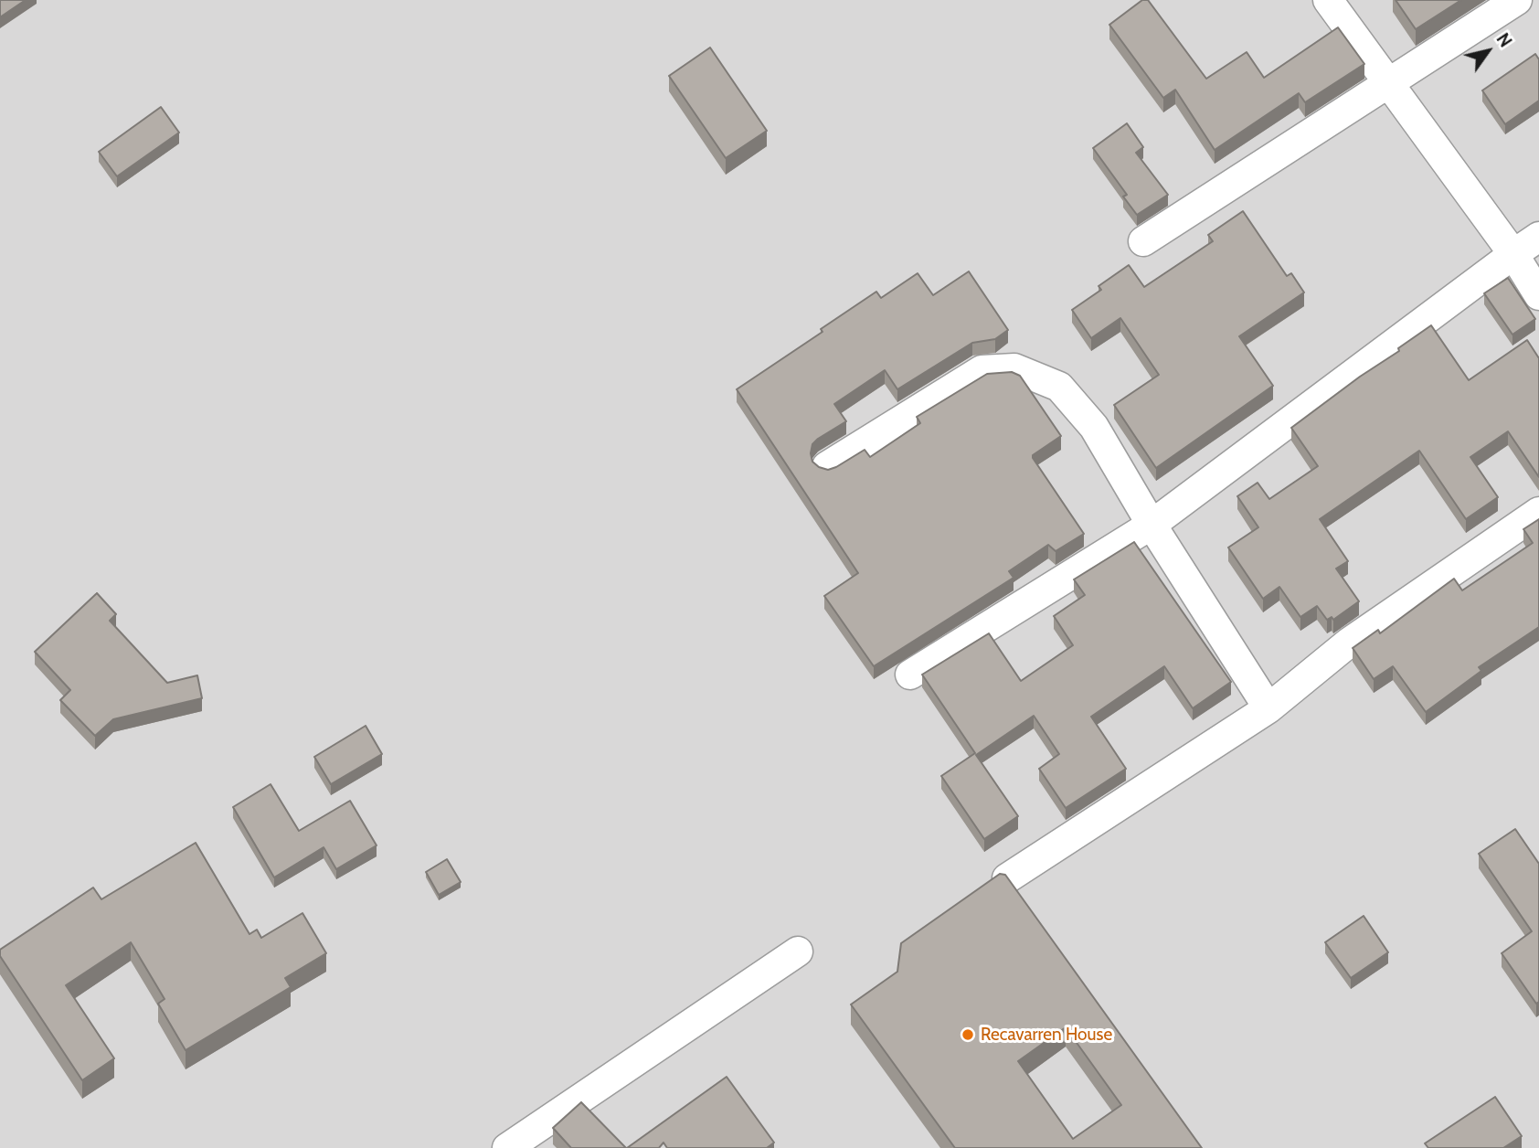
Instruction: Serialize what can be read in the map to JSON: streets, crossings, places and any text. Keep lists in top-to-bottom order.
{
  "places": ["Recavarren House"],
  "north": "top right"
}
